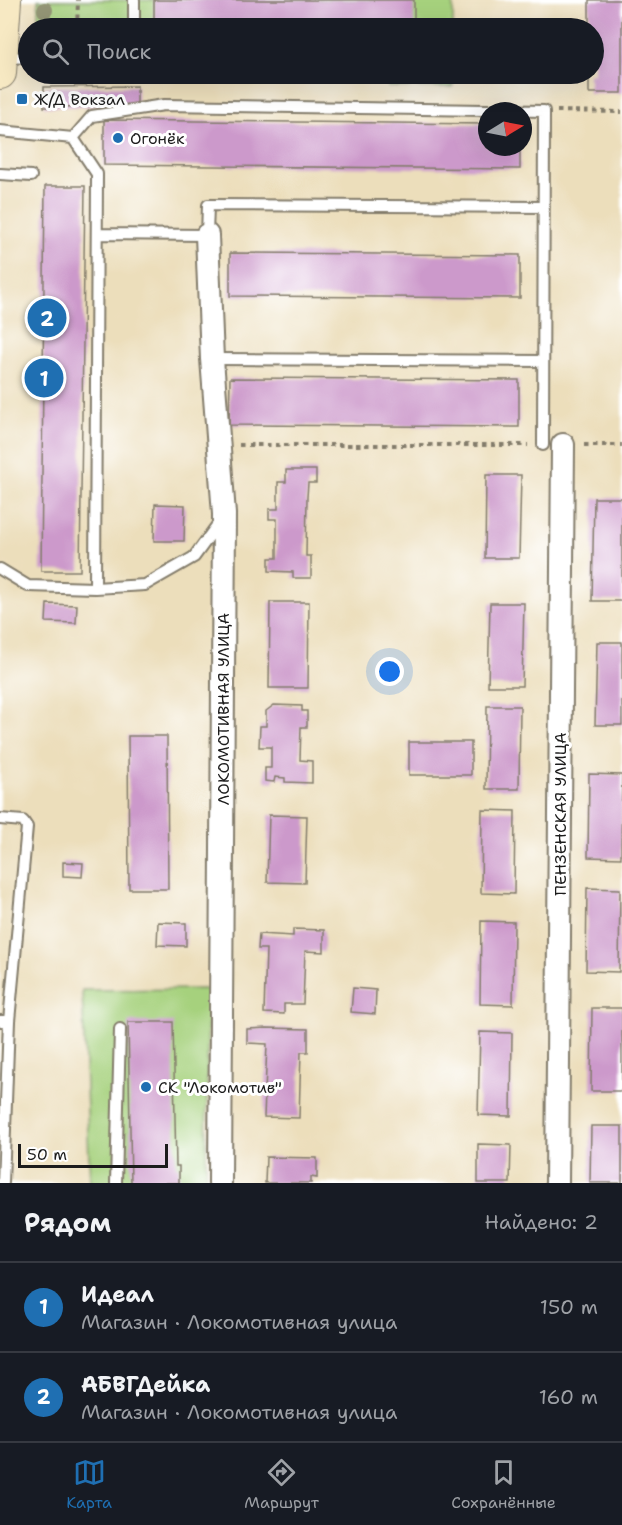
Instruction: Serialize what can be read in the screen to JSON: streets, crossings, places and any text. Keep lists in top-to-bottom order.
{
  "streets": {
    "street": ["ЛОКОМОТИВНАЯ УЛИЦА", "ПЕНЗЕНСКАЯ УЛИЦА"]
  },
  "places": {
    "transit": ["Ж/Д Вокзал"],
    "other": ["Огонёк", "СК \"Локомотив\""]
  },
  "scale_bar": "50 m",
  "north": "right",
  "page": {
    "search": "Поиск",
    "pins": ["2", "1"],
    "scale": "50 m",
    "heading": ["Рядом", "Найдено: 2"],
    "list": [
      {
        "mark": "1",
        "name": "Идеал",
        "note": "Магазин · Локомотивная улица",
        "value": "150 m"
      },
      {
        "mark": "2",
        "name": "АБВГДейка",
        "note": "Магазин · Локомотивная улица",
        "value": "160 m"
      }
    ],
    "nav": ["Карта", "Маршрут", "Сохранённые"]
  }
}
